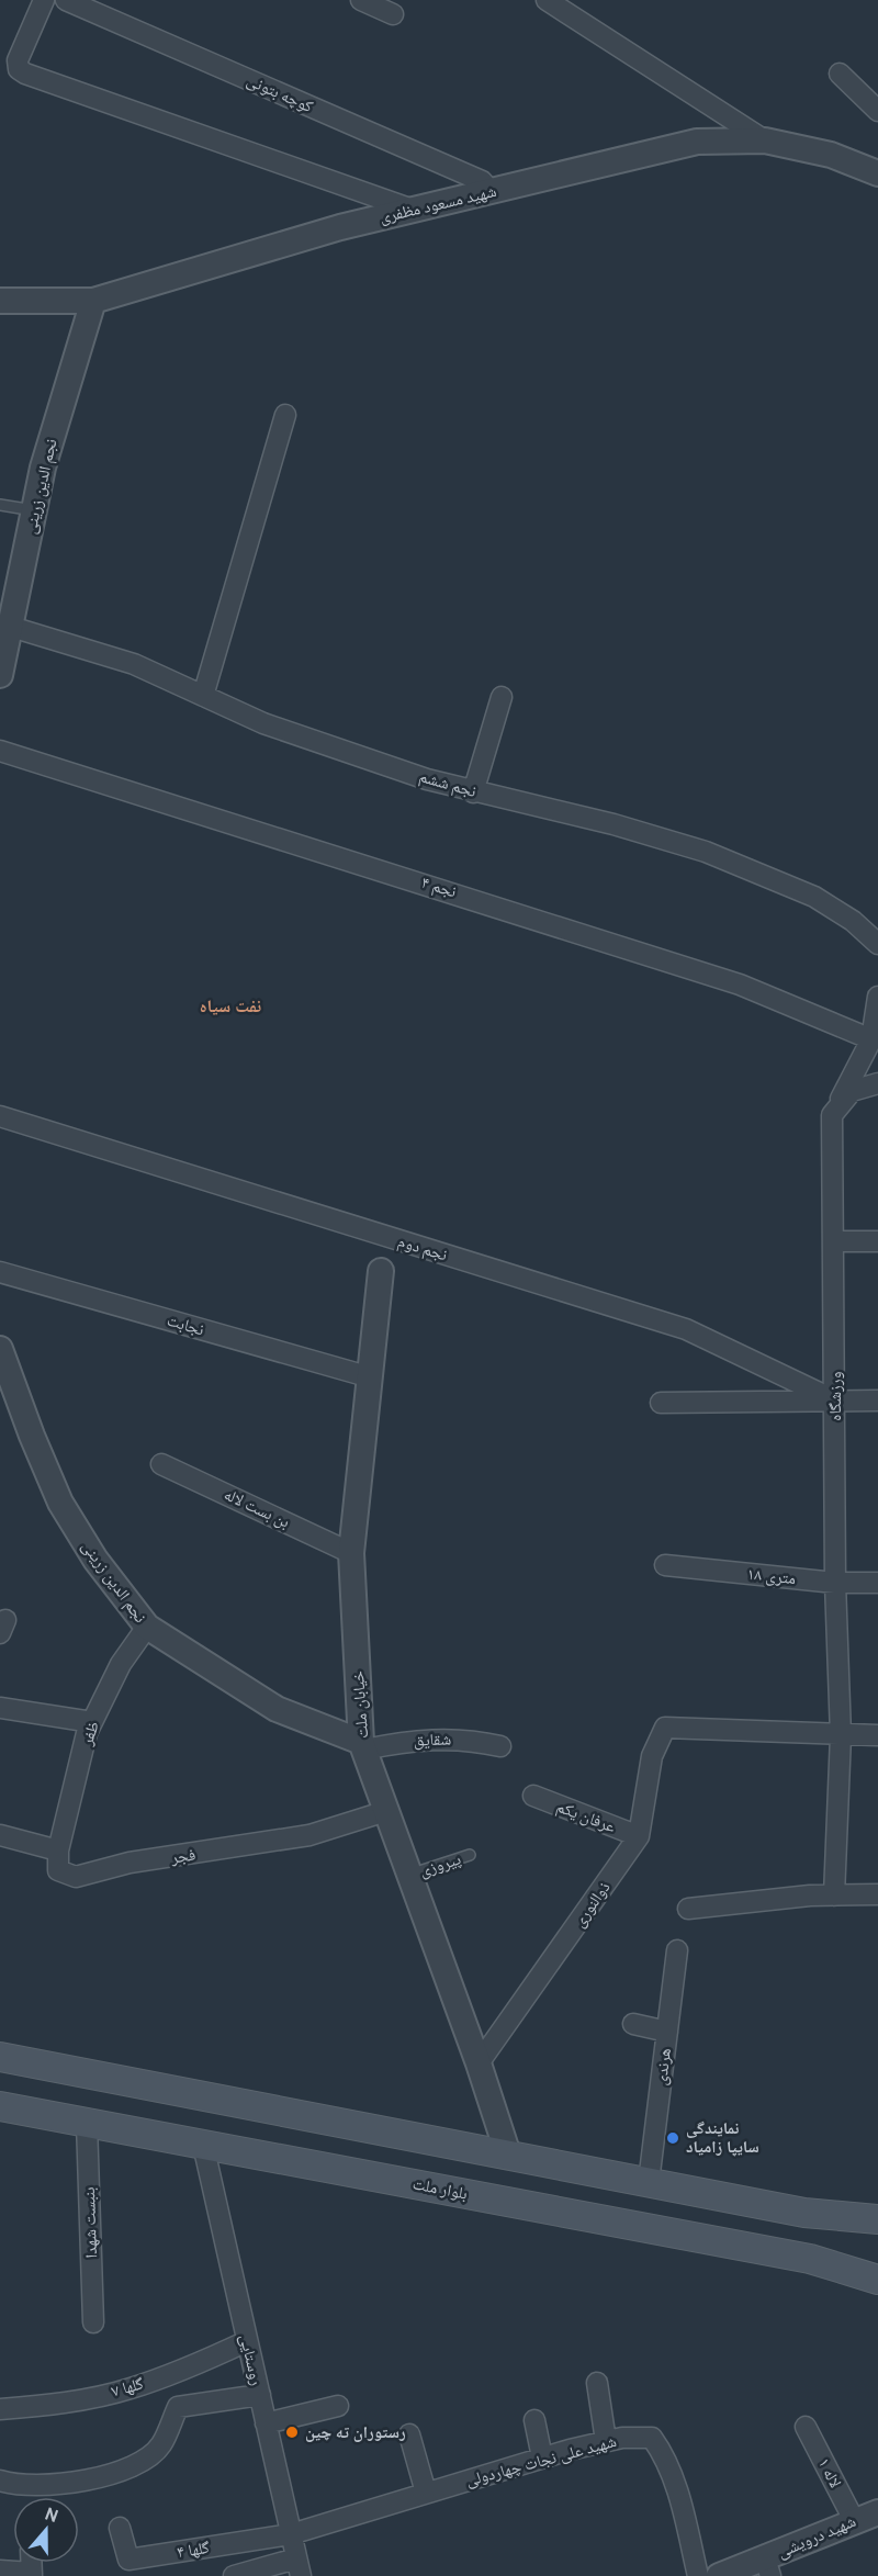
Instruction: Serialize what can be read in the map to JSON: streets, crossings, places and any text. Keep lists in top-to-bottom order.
{
  "streets": {
    "main road": ["بلوار ملت"],
    "street": [
      "کوچه بتونی",
      "شهید مسعود مظفری",
      "نجم الدین زرینی",
      "نجم ششم",
      "نجم ۴",
      "نجم دوم",
      "نجابت",
      "ورزشگاه",
      "بن بست لاله",
      "۱۸ متری",
      "خیابان ملت",
      "ظفر",
      "شقایق",
      "عرفان یکم",
      "فجر",
      "ذوالنوری",
      "هرندی",
      "بنبست شهدا",
      "روستایی",
      "گلها ۷",
      "شهید علی نجات چهاردولی",
      "لاله ۱",
      "شهید درویشی",
      "گلها ۴"
    ],
    "lane": ["پیروزی"]
  },
  "crossings": [
    ["کوچه بتونی", "شهید مسعود مظفری"],
    ["شهید مسعود مظفری", "نجم الدین زرینی"],
    ["نجم الدین زرینی", "نجم ششم"],
    ["نجم الدین زرینی", "خیابان ملت"],
    ["نجم الدین زرینی", "ظفر"],
    ["نجم الدین زرینی", "شقایق"],
    ["نجم دوم", "ورزشگاه"],
    ["نجابت", "خیابان ملت"],
    ["ورزشگاه", "۱۸ متری"],
    ["ورزشگاه", "ذوالنوری"],
    ["بن بست لاله", "خیابان ملت"],
    ["خیابان ملت", "شقایق"],
    ["خیابان ملت", "فجر"],
    ["خیابان ملت", "پیروزی"],
    ["خیابان ملت", "ذوالنوری"],
    ["ظفر", "فجر"],
    ["عرفان یکم", "ذوالنوری"],
    ["بلوار ملت", "بنبست شهدا"],
    ["بلوار ملت", "روستایی"],
    ["روستایی", "گلها ۷"],
    ["روستایی", "شهید علی نجات چهاردولی"],
    ["روستایی", "گلها ۴"],
    ["شهید علی نجات چهاردولی", "گلها ۴"],
    ["لاله ۱", "شهید درویشی"]
  ],
  "districts": ["نفت سیاه"],
  "places": ["نمایندگی سایپا زامیاد", "رستوران ته چین"],
  "north": "top"
}
